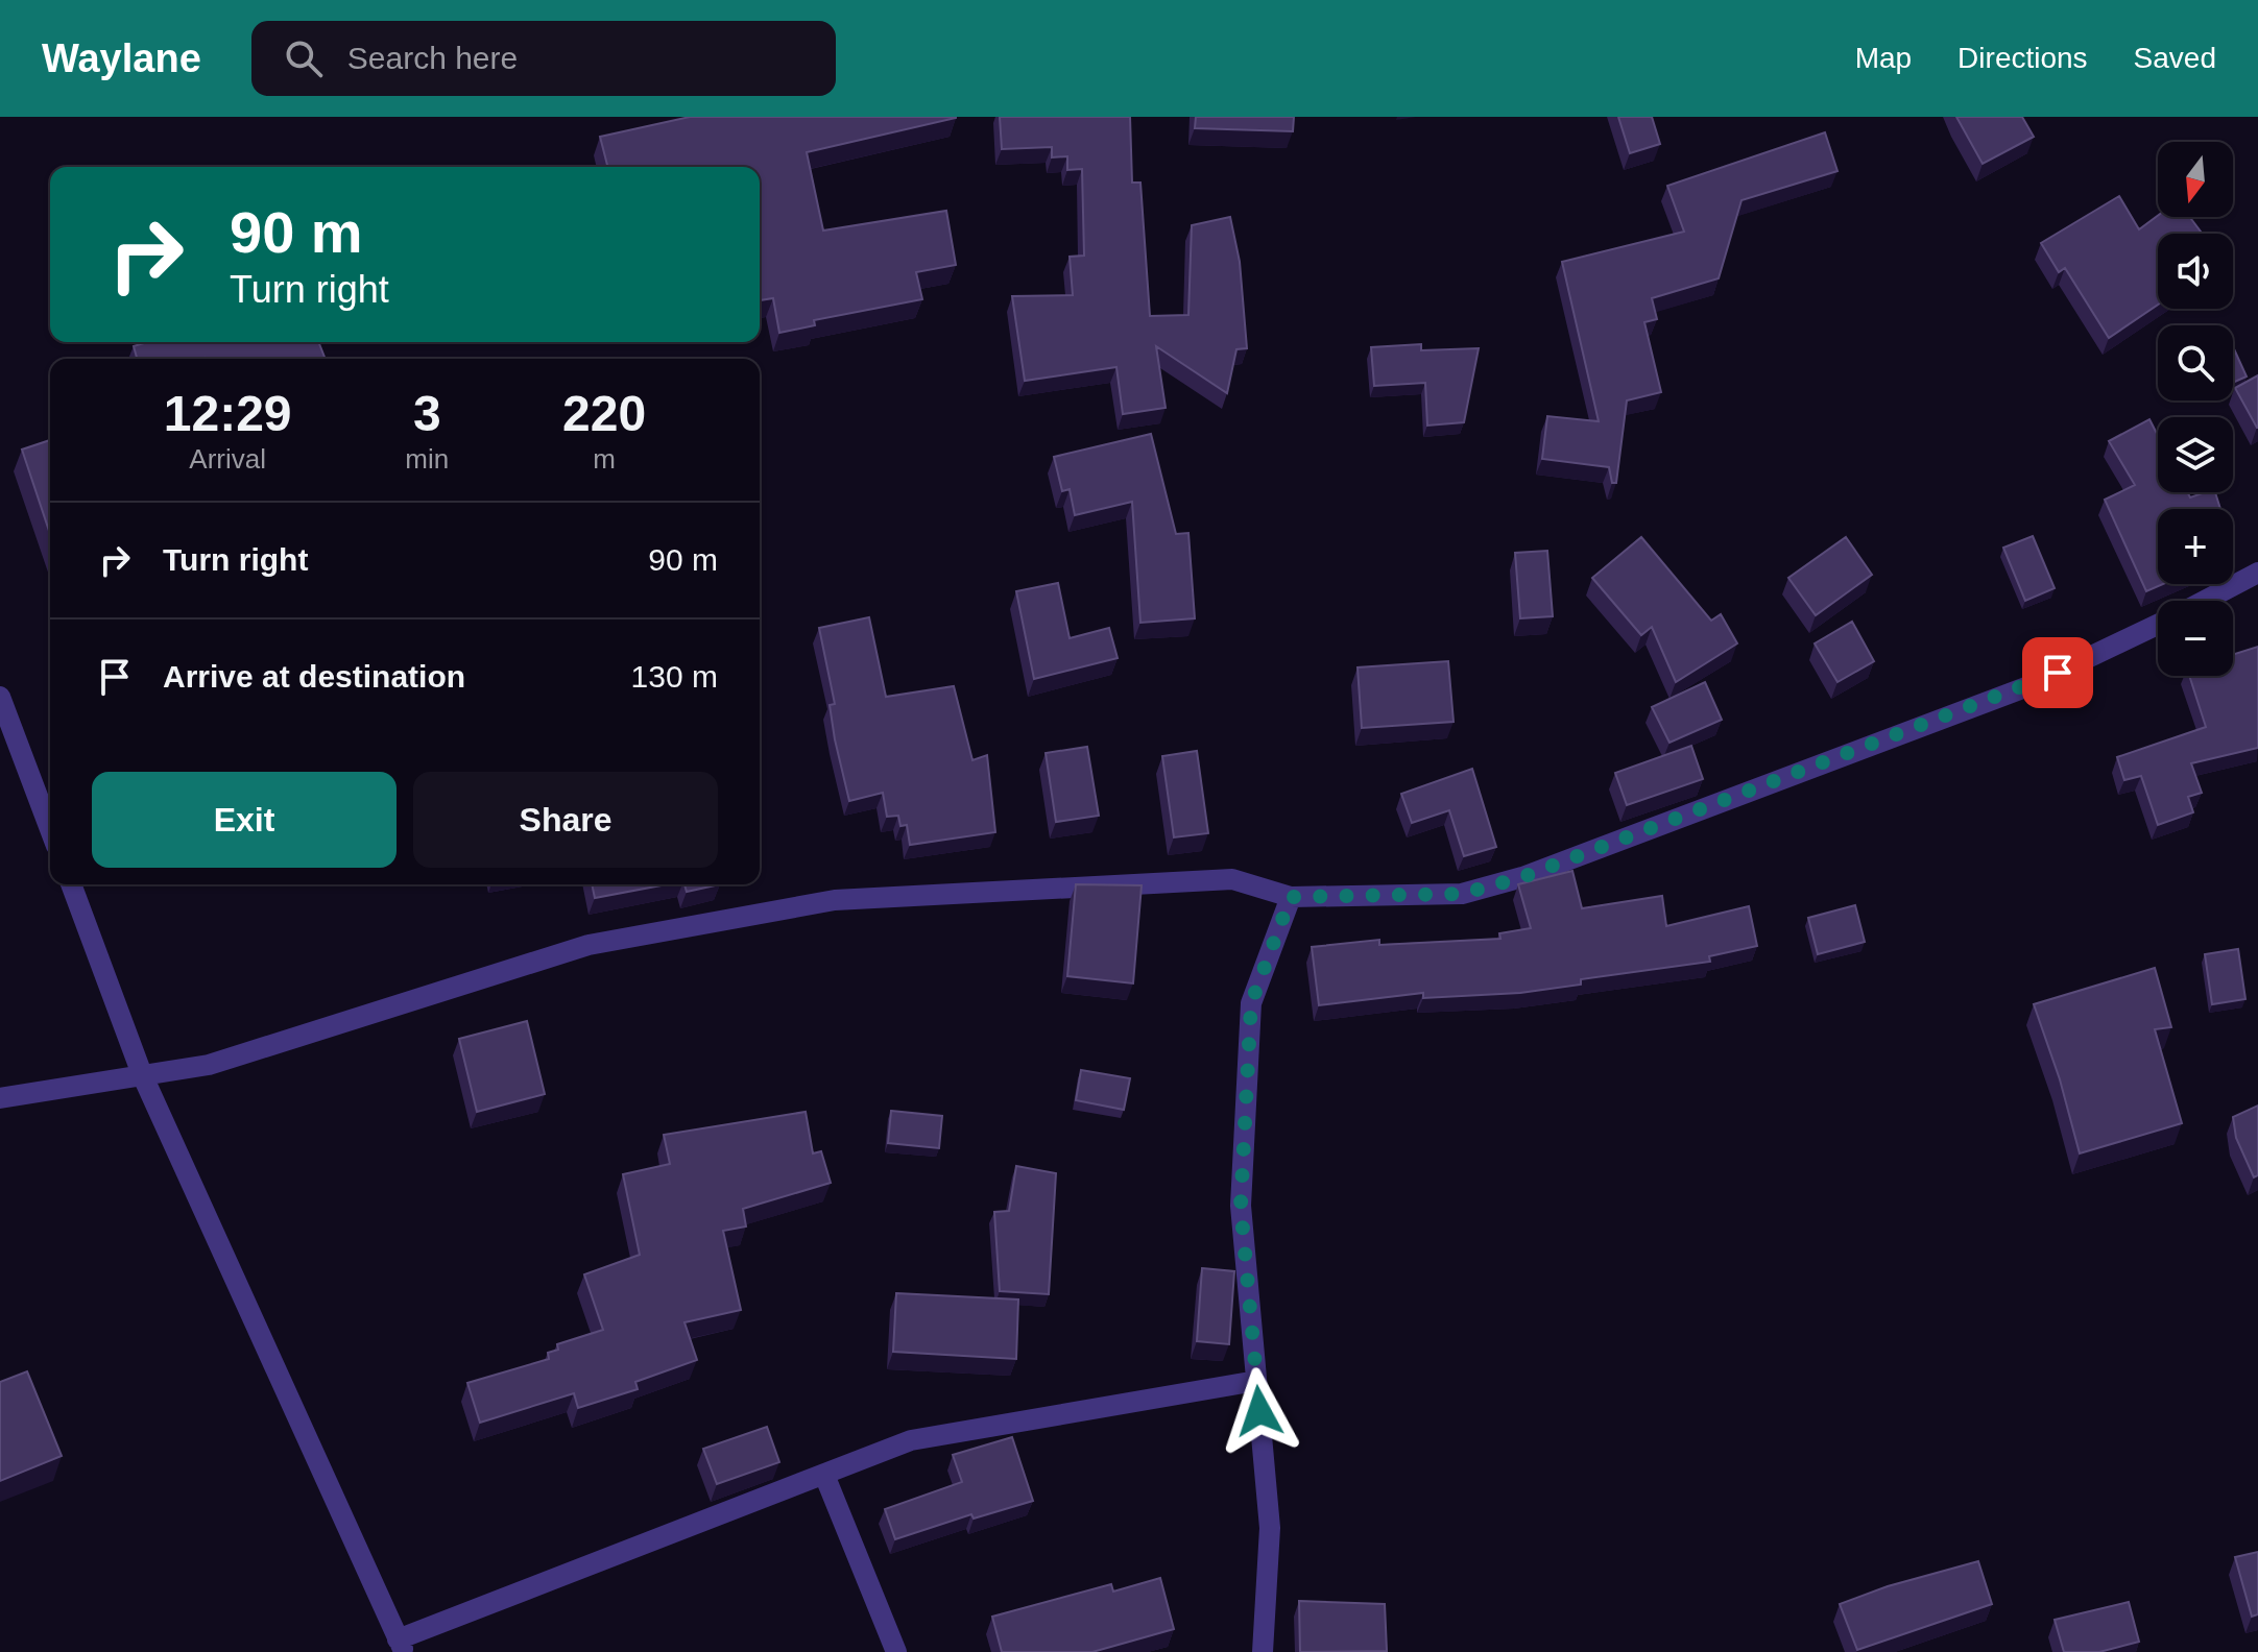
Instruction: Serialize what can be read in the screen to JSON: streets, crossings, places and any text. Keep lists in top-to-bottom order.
{
  "north": "bottom",
  "page": {
    "header": "Waylane",
    "search": "Search here",
    "nav": ["Map", "Directions", "Saved"],
    "map_buttons": ["+", "−"],
    "turn": ["90 m", "Turn right"],
    "eta": [
      "12:29",
      "Arrival",
      "3",
      "min",
      "220",
      "m"
    ],
    "list": [
      {
        "name": "Turn right",
        "value": "90 m"
      },
      {
        "name": "Arrive at destination",
        "value": "130 m"
      }
    ],
    "buttons": ["Exit", "Share"]
  }
}
